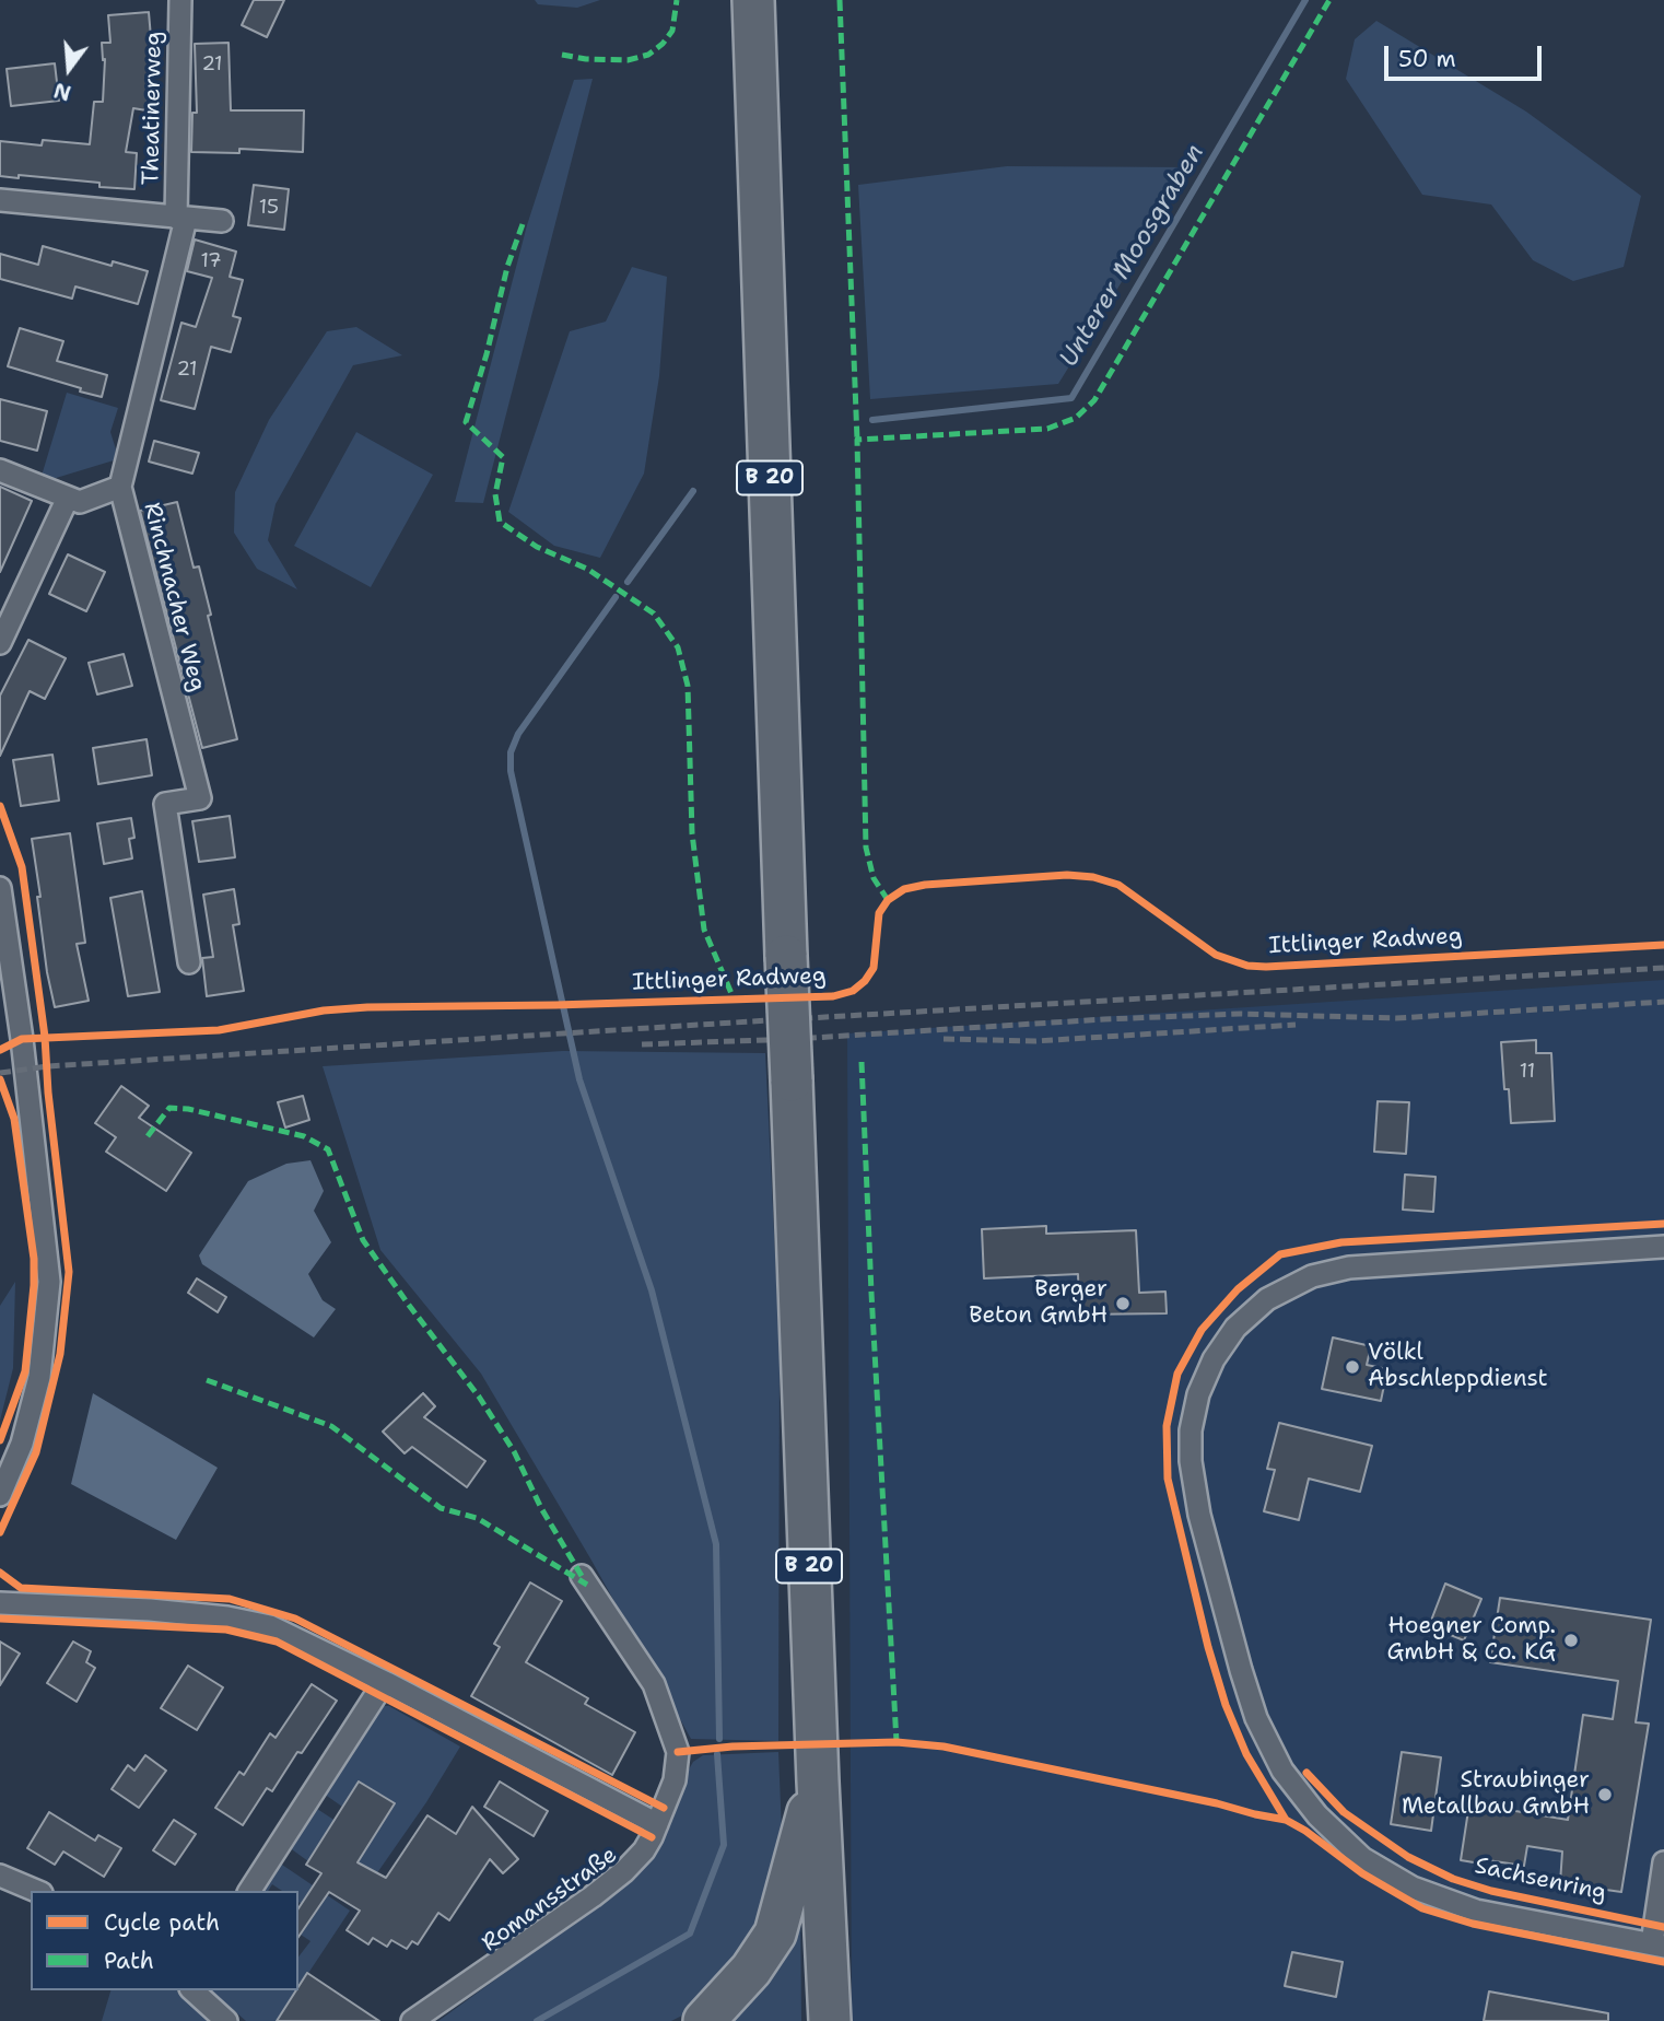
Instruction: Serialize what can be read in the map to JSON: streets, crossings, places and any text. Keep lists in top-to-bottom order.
{
  "streets": {
    "highway": ["B 20"],
    "street": [
      "Theatinerweg",
      "Rinchnacher Weg",
      "Sachsenring",
      "Romansstraße"
    ],
    "cycle path": ["Ittlinger Radweg"]
  },
  "crossings": [
    ["Theatinerweg", "Rinchnacher Weg"]
  ],
  "water": ["Unterer Moosgraben"],
  "places": [
    "Berger Beton GmbH",
    "Völkl Abschleppdienst",
    "Hoegner Comp. GmbH & Co. KG",
    "Straubinger Metallbau GmbH"
  ],
  "house_numbers": [
    "21",
    "15",
    "17",
    "21",
    "11"
  ],
  "legend": ["Cycle path", "Path"],
  "scale_bar": "50 m",
  "north": "bottom"
}
